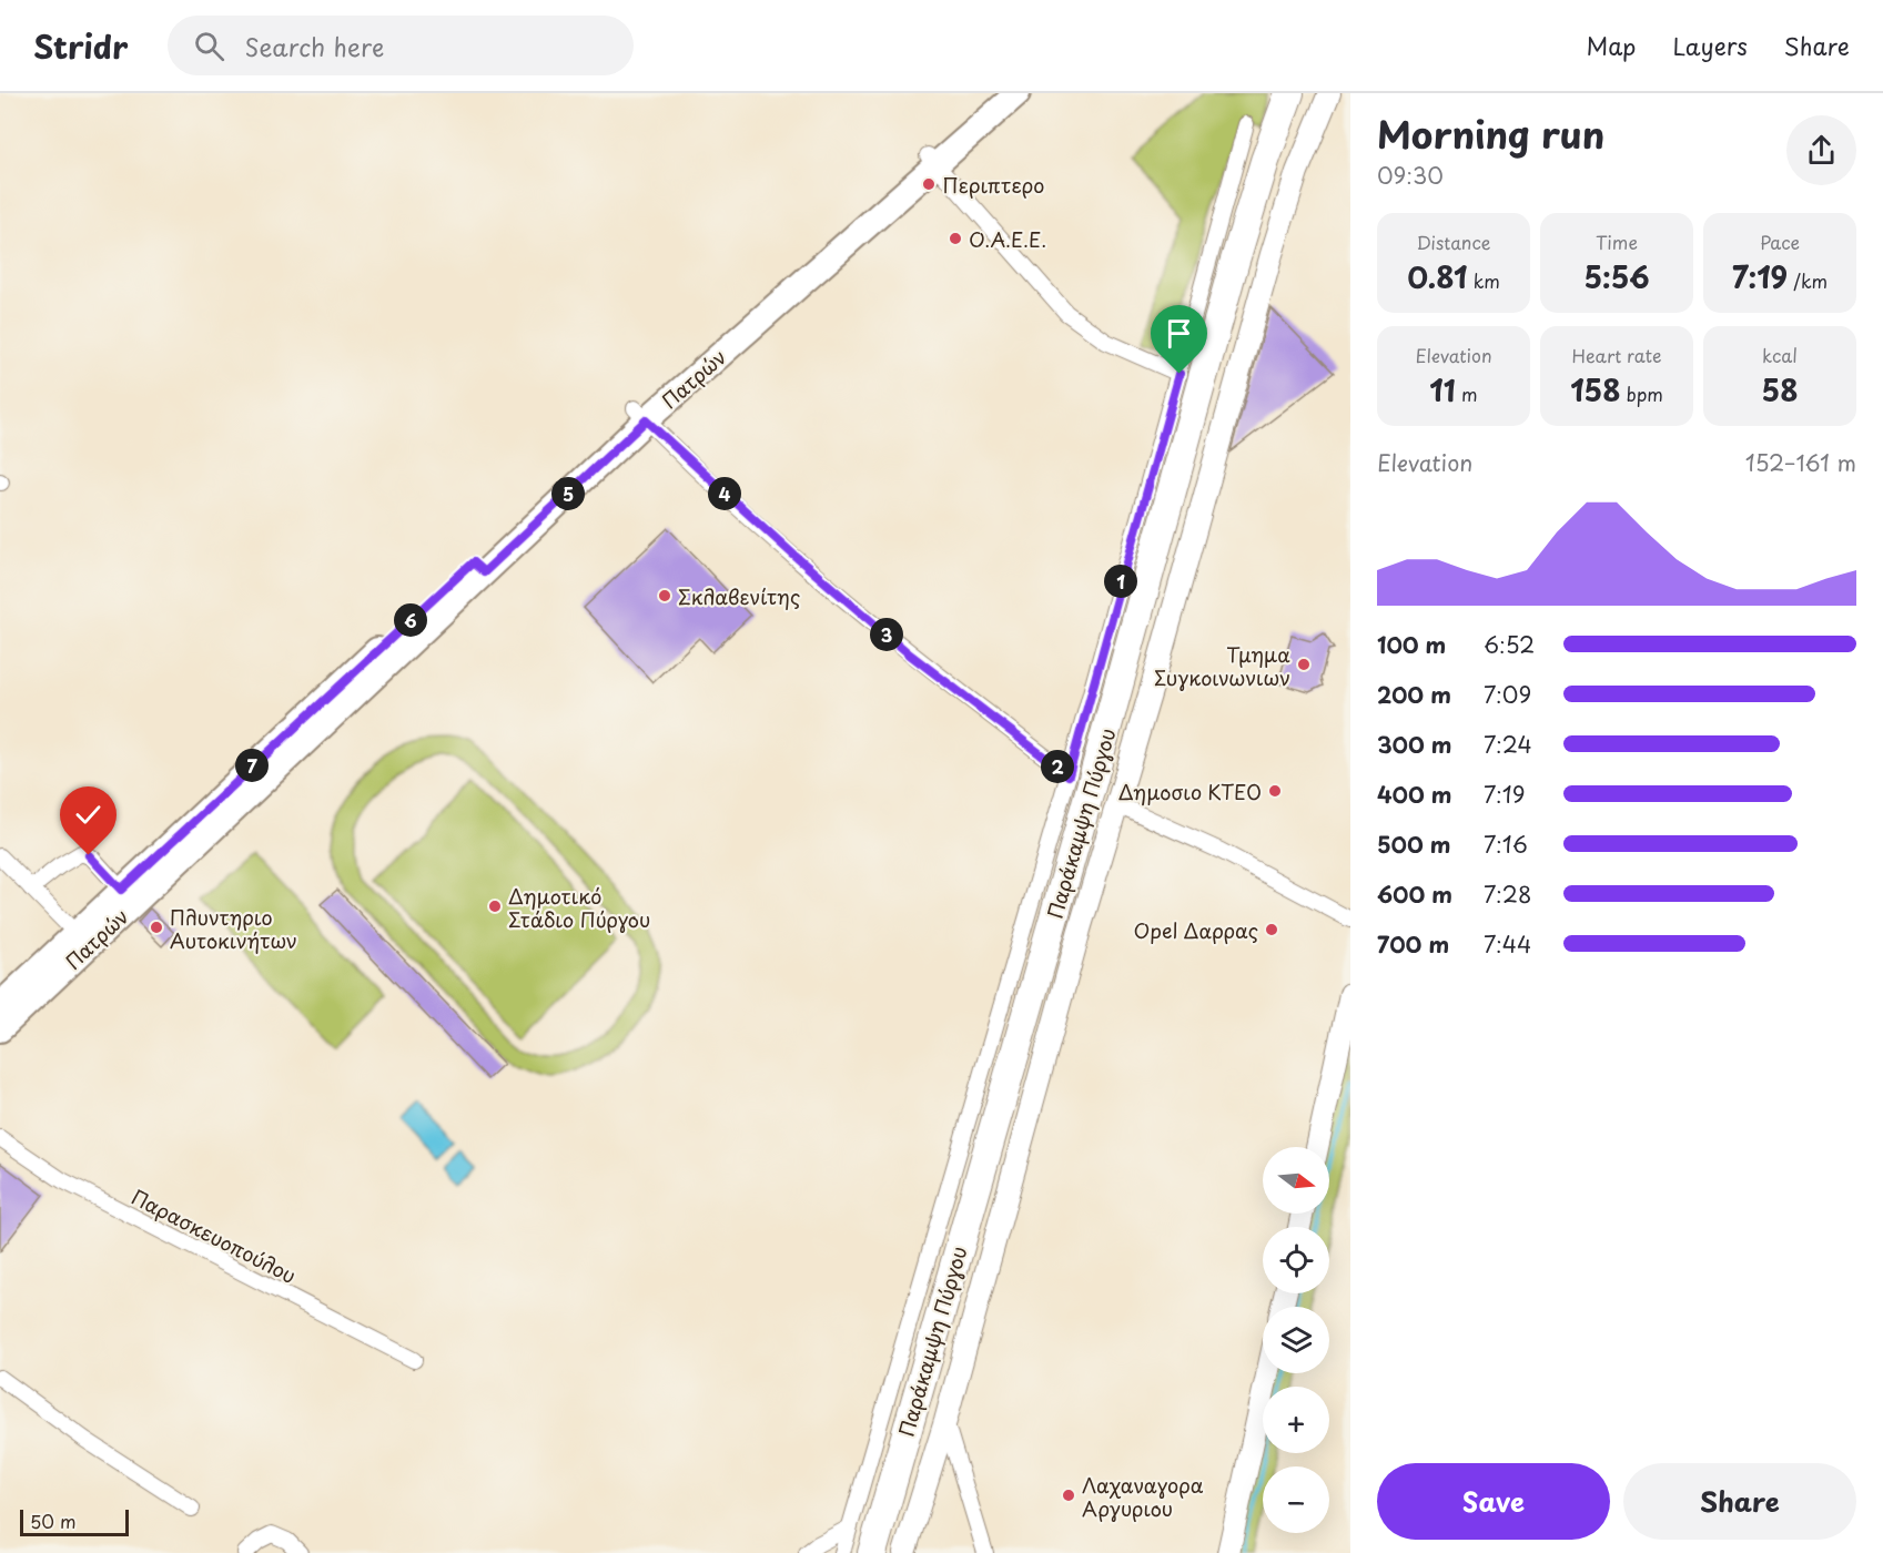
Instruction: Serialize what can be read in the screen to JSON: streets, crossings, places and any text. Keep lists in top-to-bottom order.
{
  "streets": {
    "highway": ["Παράκαμψη Πύργου"],
    "main road": ["Πατρών"],
    "street": ["Παρασκευοπούλου"]
  },
  "places": [
    "Περιπτερο",
    "Ο.Α.Ε.Ε.",
    "Σκλαβενίτης",
    "Τμημα Συγκοινωνιων",
    "Δημοσιο ΚΤΕΟ",
    "Δημοτικό Στάδιο Πύργου",
    "Πλυντηριο Αυτοκινήτων",
    "Opel Δαρρας",
    "Λαχαναγορα Αργυριου"
  ],
  "scale_bar": "50 m",
  "north": "right",
  "page": {
    "header": "Stridr",
    "search": "Search here",
    "nav": ["Map", "Layers", "Share"],
    "heading": ["Morning run", "09:30"],
    "stats": [
      ["Distance", "0.81 km"],
      ["Time", "5:56"],
      ["Pace", "7:19 /km"],
      ["Elevation", "11 m"],
      ["Heart rate", "158 bpm"],
      ["kcal", "58"]
    ],
    "chart": ["Elevation", "152–161 m"],
    "pins": [
      "4",
      "5",
      "1",
      "6",
      "3",
      "7",
      "2"
    ],
    "list": [
      {
        "name": "100 m",
        "note": "6:52"
      },
      {
        "name": "200 m",
        "note": "7:09"
      },
      {
        "name": "300 m",
        "note": "7:24"
      },
      {
        "name": "400 m",
        "note": "7:19"
      },
      {
        "name": "500 m",
        "note": "7:16"
      },
      {
        "name": "600 m",
        "note": "7:28"
      },
      {
        "name": "700 m",
        "note": "7:44"
      }
    ],
    "map_buttons": ["+", "−"],
    "buttons": ["Save", "Share"],
    "scale": "50 m"
  }
}
